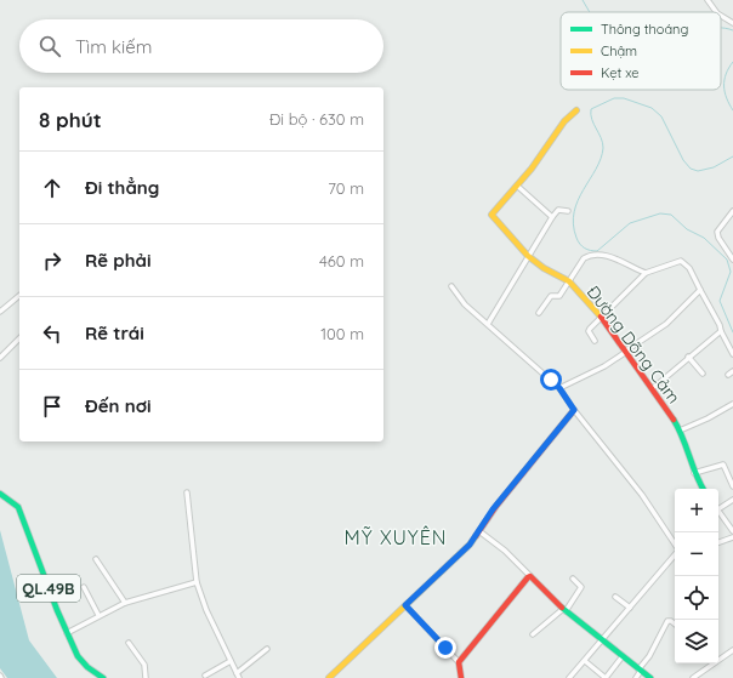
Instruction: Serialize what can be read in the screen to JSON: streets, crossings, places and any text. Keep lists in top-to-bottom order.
{
  "streets": {
    "street": ["Đường Dõng Cảm", "QL.49B"]
  },
  "districts": ["MỸ XUYÊN"],
  "legend": ["Thông thoáng", "Chậm", "Kẹt xe"],
  "page": {
    "search": "Tìm kiếm",
    "heading": ["8 phút", "Đi bộ · 630 m"],
    "list": [
      ["Đi thẳng", "70 m"],
      ["Rẽ phải", "460 m"],
      ["Rẽ trái", "100 m"],
      "Đến nơi"
    ],
    "map_buttons": ["+", "−"]
  }
}
